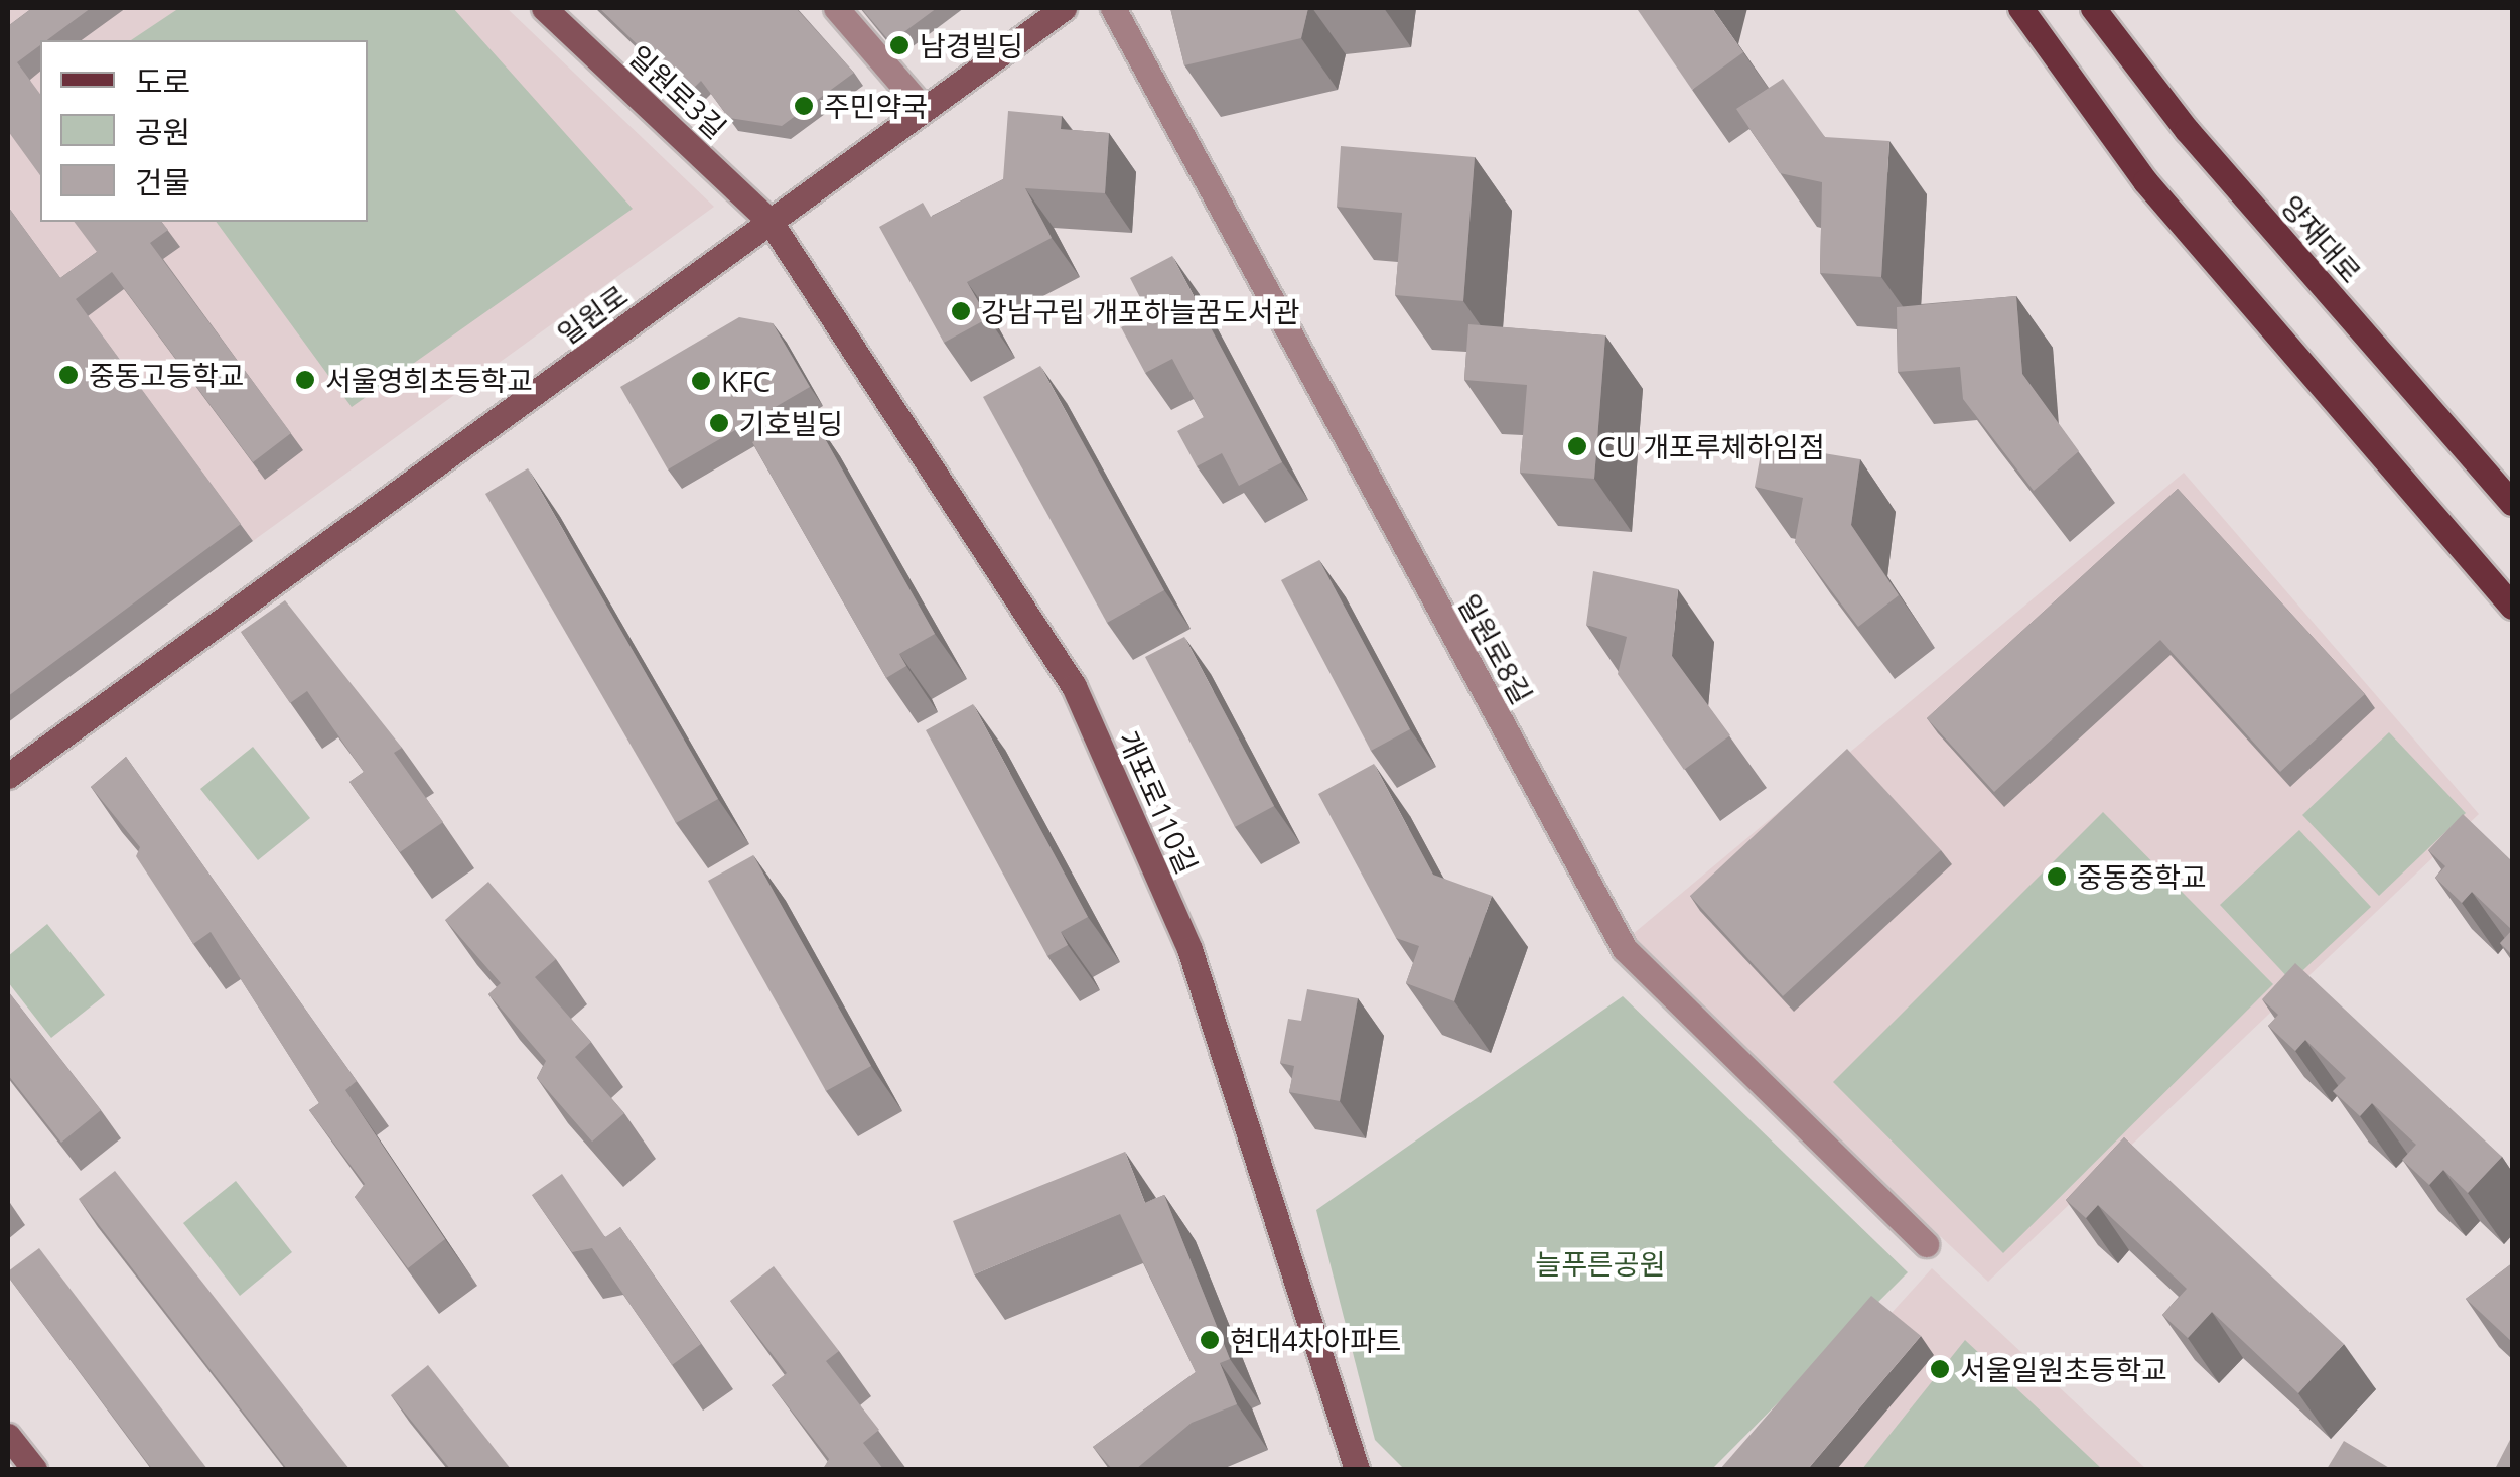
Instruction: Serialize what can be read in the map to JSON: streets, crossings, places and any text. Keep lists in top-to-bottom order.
{
  "streets": {
    "main road": ["양재대로"],
    "street": [
      "일원로3길",
      "일원로",
      "일원로8길",
      "개포로110길"
    ]
  },
  "crossings": [
    ["일원로3길", "일원로"],
    ["일원로3길", "개포로110길"],
    ["일원로", "개포로110길"]
  ],
  "parks": ["늘푸른공원"],
  "places": [
    "남경빌딩",
    "주민약국",
    "강남구립 개포하늘꿈도서관",
    "중동고등학교",
    "서울영희초등학교",
    "KFC",
    "기호빌딩",
    "CU 개포루체하임점",
    "중동중학교",
    "현대4차아파트",
    "서울일원초등학교"
  ],
  "legend": ["도로", "공원", "건물"]
}
